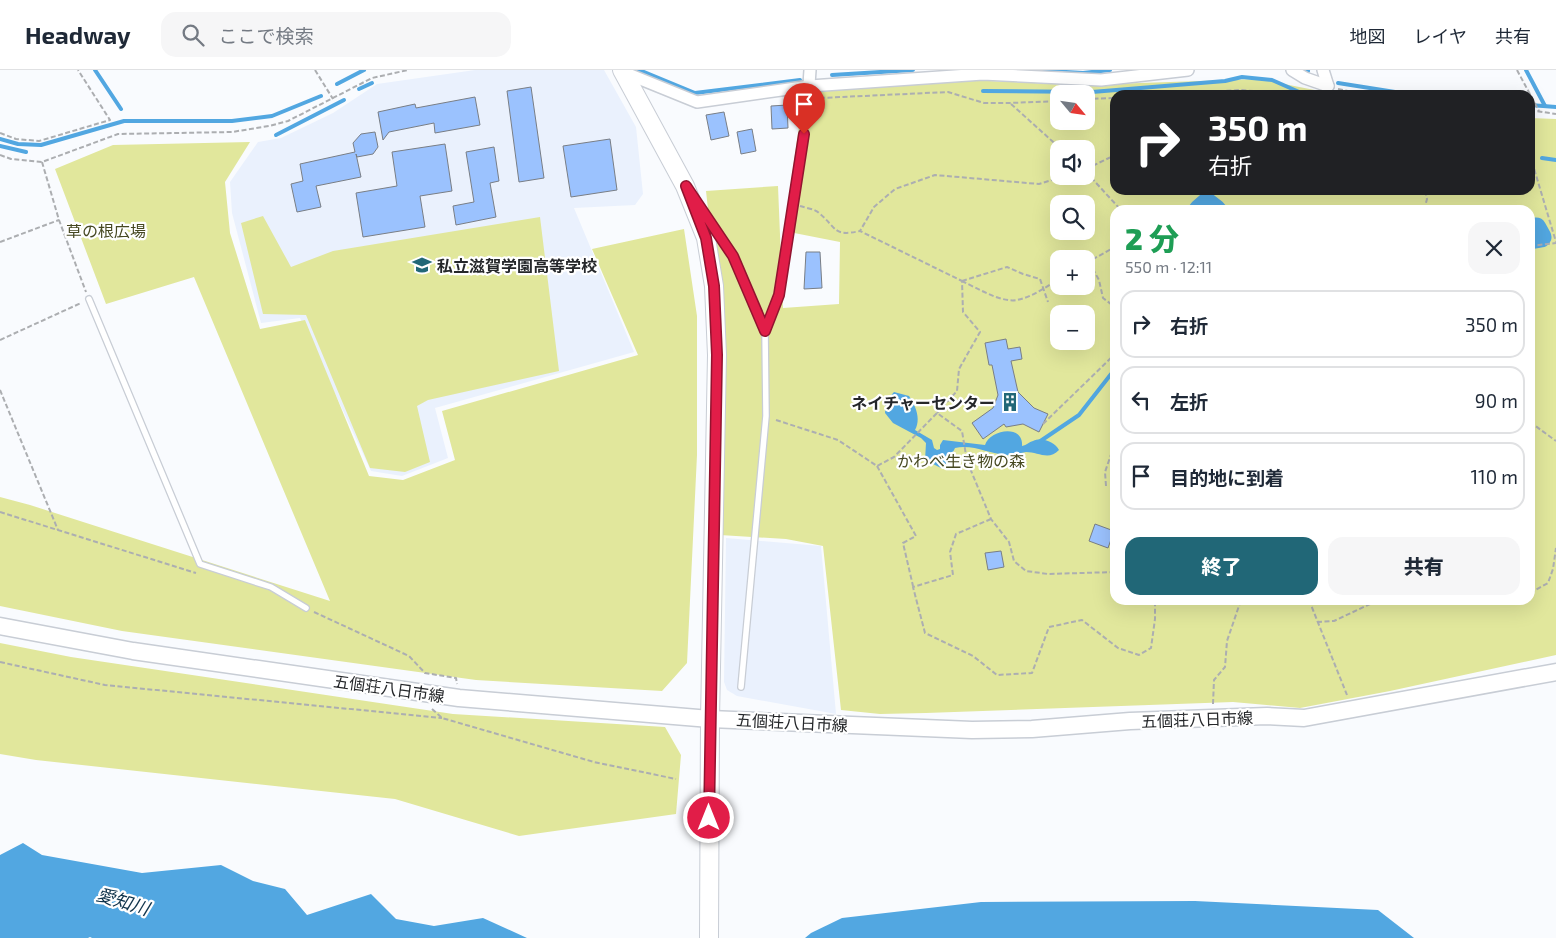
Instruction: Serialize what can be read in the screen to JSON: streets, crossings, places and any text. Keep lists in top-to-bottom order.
{
  "streets": {
    "main road": ["五個荘八日市線"]
  },
  "water": ["愛知川"],
  "parks": ["草の根広場", "かわべ生き物の森"],
  "places": {
    "school or university": ["私立滋賀学園高等学校"],
    "building": ["ネイチャーセンター"]
  },
  "north": "bottom right",
  "page": {
    "header": "Headway",
    "search": "ここで検索",
    "nav": ["地図", "レイヤ", "共有"],
    "map_buttons": ["+", "−"],
    "turn": ["350 m", "右折"],
    "heading": ["2 分", "550 m · 12:11"],
    "list": [
      {
        "name": "右折",
        "value": "350 m"
      },
      {
        "name": "左折",
        "value": "90 m"
      },
      {
        "name": "目的地に到着",
        "value": "110 m"
      }
    ],
    "buttons": ["終了", "共有"]
  }
}
